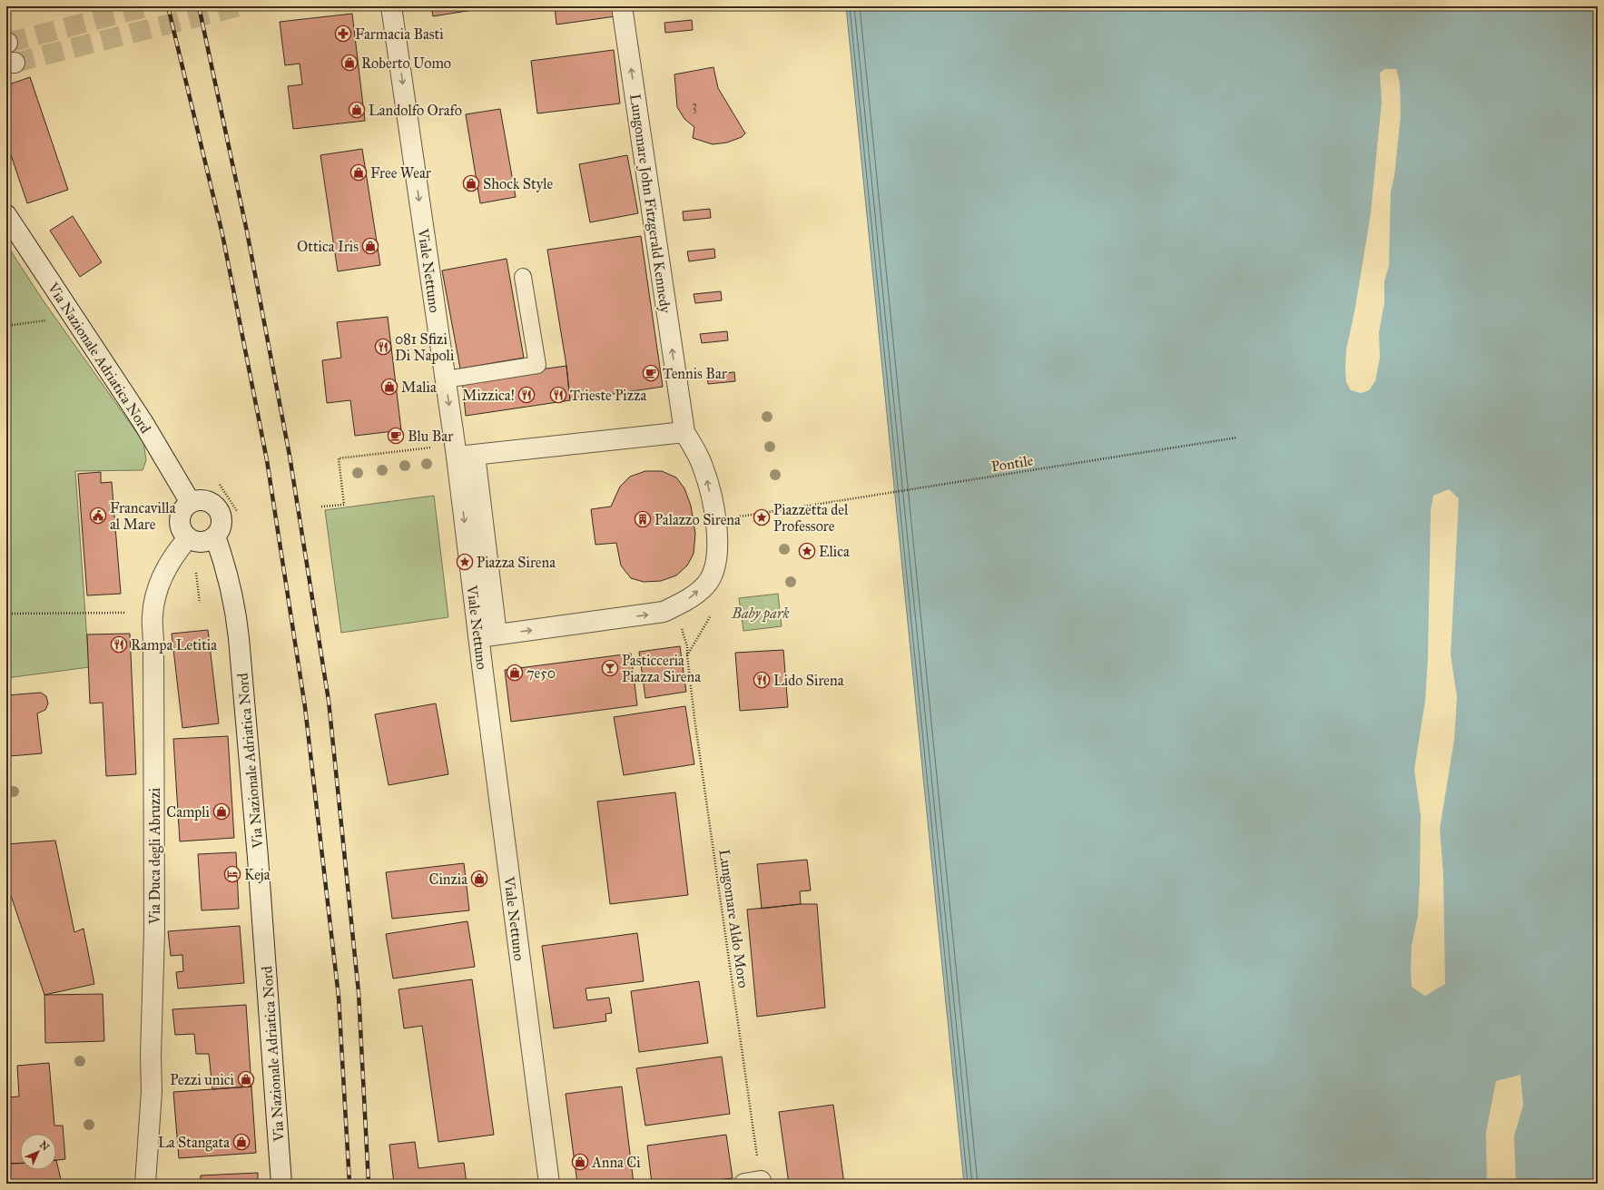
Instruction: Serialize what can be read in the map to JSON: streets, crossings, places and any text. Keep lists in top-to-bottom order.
{
  "streets": {
    "street": [
      "Lungomare John Fitzgerald Kennedy",
      "Viale Nettuno",
      "Via Nazionale Adriatica Nord",
      "Via Duca degli Abruzzi"
    ],
    "path": ["Pontile", "Lungomare Aldo Moro"]
  },
  "crossings": [
    ["Via Nazionale Adriatica Nord", "Via Duca degli Abruzzi"]
  ],
  "one_way": ["Lungomare John Fitzgerald Kennedy", "Viale Nettuno"],
  "parks": ["Baby park"],
  "places": {
    "pharmacy": ["Farmacia Basti"],
    "shop": [
      "Roberto Uomo",
      "Landolfo Orafo",
      "Free Wear",
      "Shock Style",
      "Ottica Iris",
      "Malia",
      "7e50",
      "Campli",
      "Cinzia",
      "Pezzi unici",
      "La Stangata",
      "Anna Ci"
    ],
    "restaurant": [
      "081 Sfizi Di Napoli",
      "Mizzica!",
      "Trieste Pizza",
      "Rampa Letitia",
      "Lido Sirena"
    ],
    "cafe": ["Tennis Bar", "Blu Bar"],
    "public building": ["Francavilla al Mare"],
    "place": ["Piazzetta del Professore", "Elica", "Piazza Sirena"],
    "building": ["Palazzo Sirena"],
    "bar": ["Pasticceria Piazza Sirena"],
    "hotel": ["Keja"]
  },
  "house_numbers": ["3"],
  "north": "top right"
}
